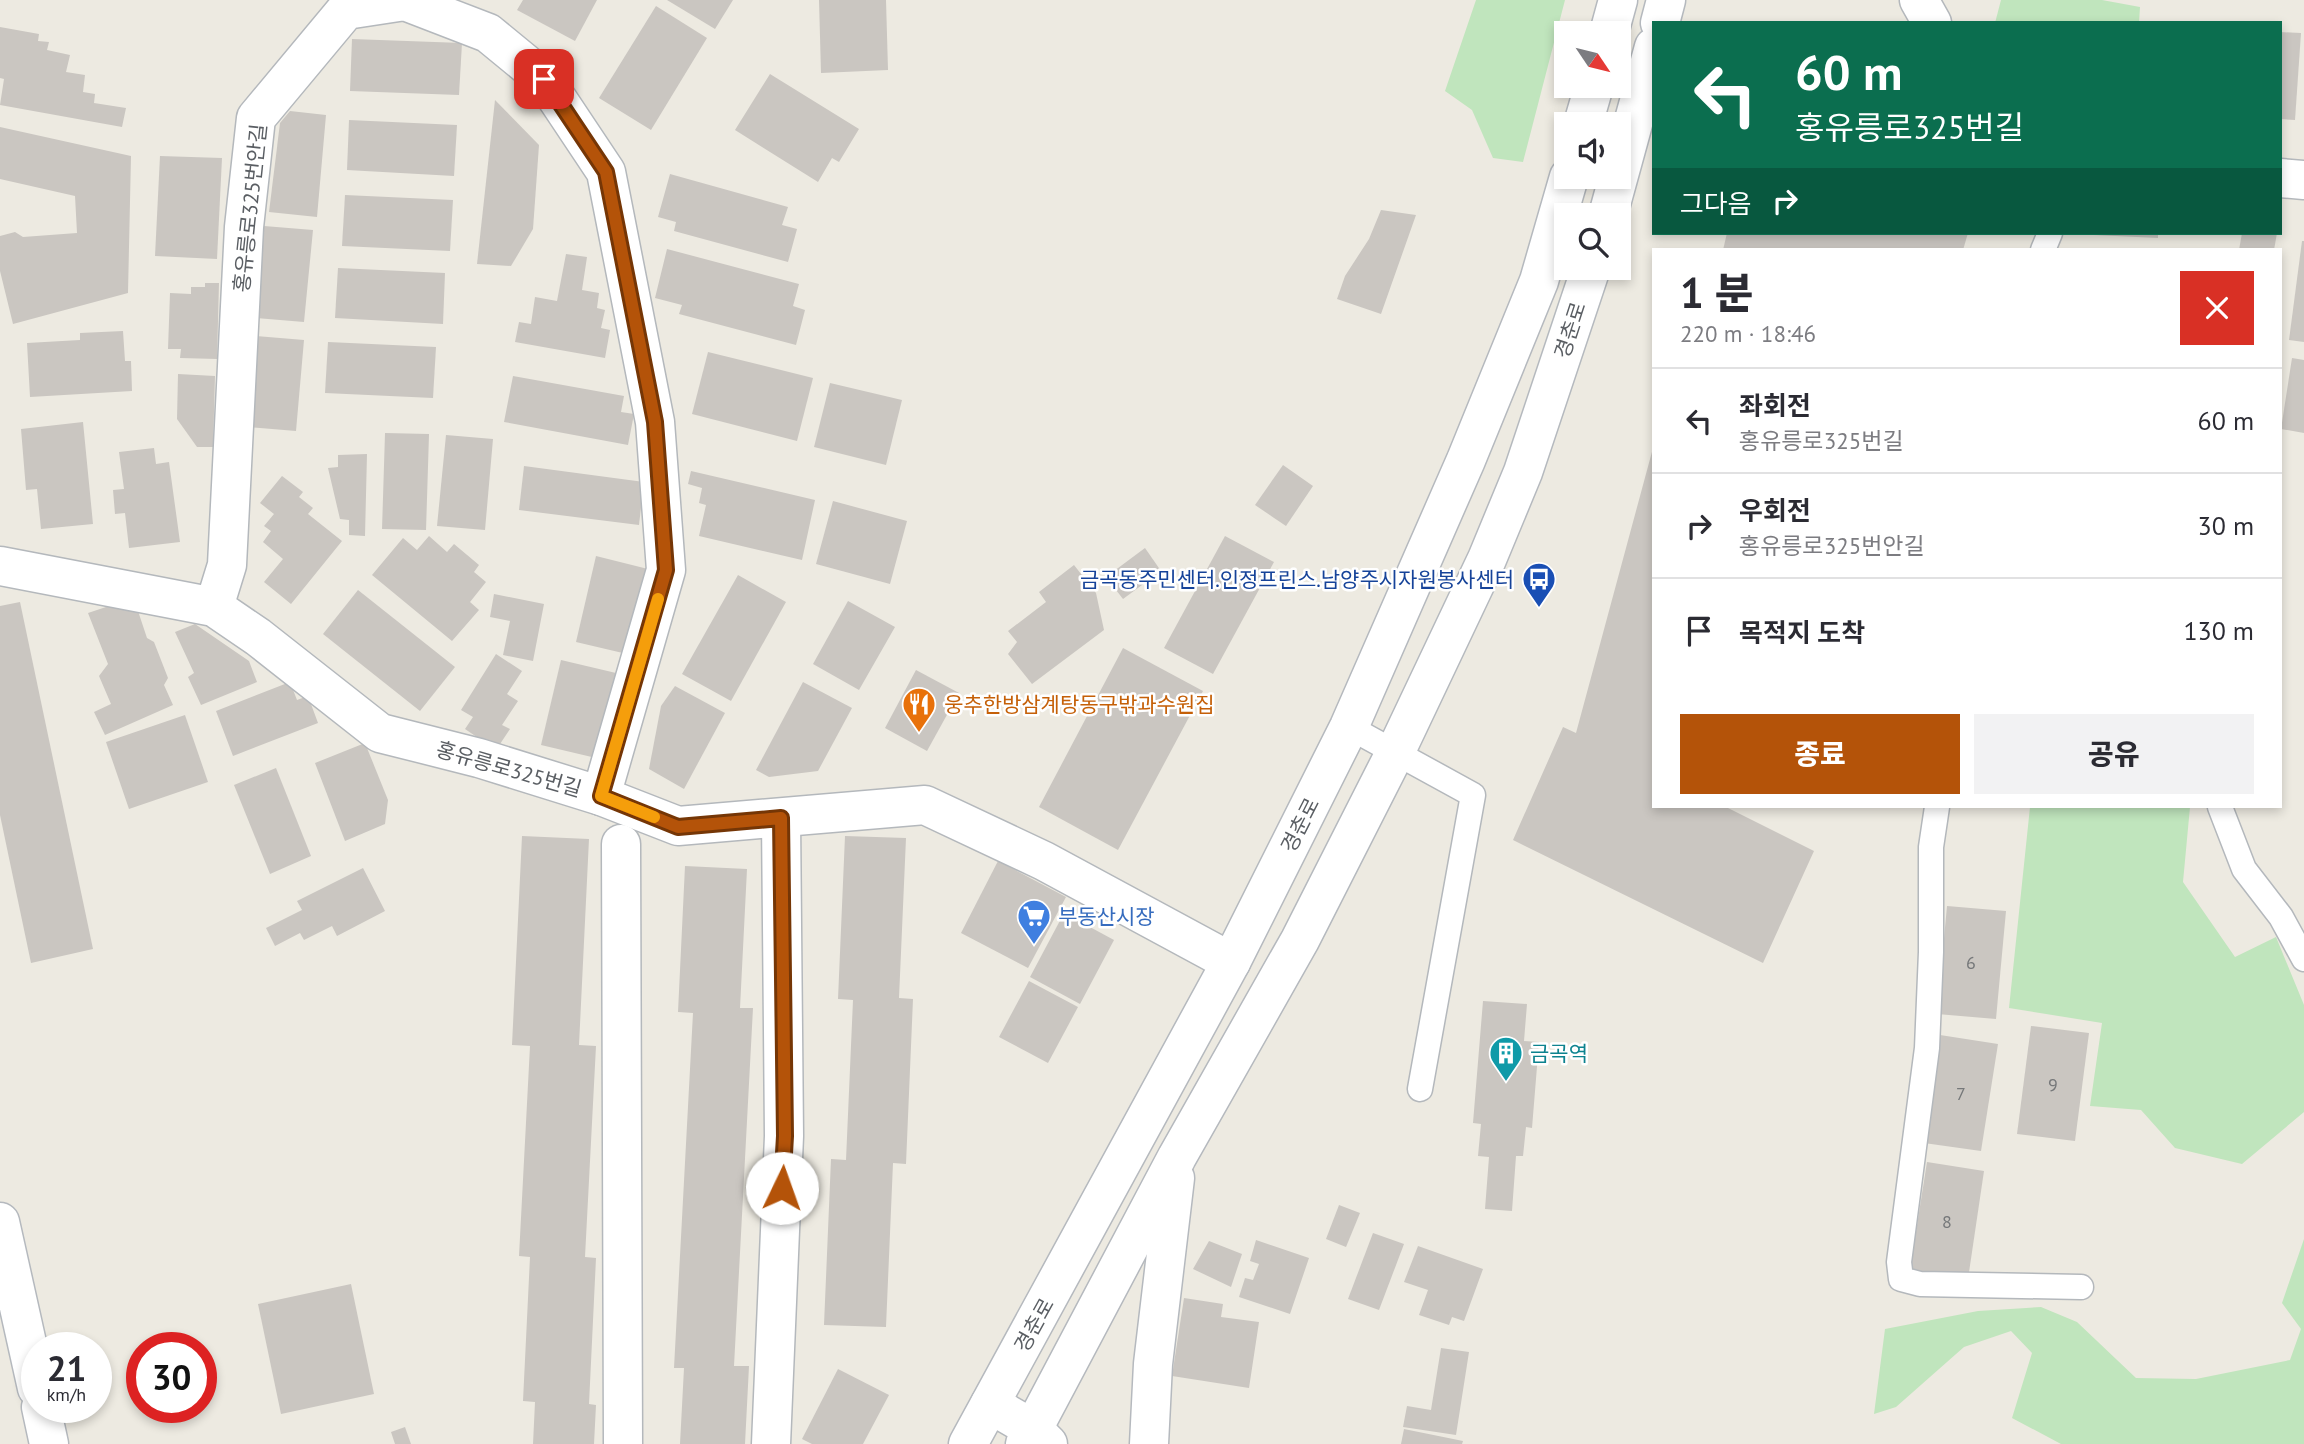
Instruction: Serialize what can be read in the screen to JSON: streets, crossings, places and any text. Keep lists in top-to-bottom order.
{
  "streets": {
    "street": ["홍유릉로325번안길", "경춘로", "홍유릉로325번길"]
  },
  "crossings": [
    ["홍유릉로325번안길", "홍유릉로325번길"],
    ["경춘로", "홍유릉로325번길"]
  ],
  "places": {
    "bus stop": ["금곡동주민센터.인정프린스.남양주시자원봉사센터"],
    "restaurant": ["웅추한방삼계탕동구밖과수원집"],
    "supermarket": ["부동산시장"],
    "building": ["금곡역"]
  },
  "house_numbers": [
    "6",
    "9",
    "7",
    "8"
  ],
  "north": "bottom right",
  "page": {
    "turn": ["60 m", "홍유릉로325번길"],
    "then": "그다음",
    "heading": ["1 분", "220 m · 18:46"],
    "list": [
      {
        "name": "좌회전",
        "note": "홍유릉로325번길",
        "value": "60 m"
      },
      {
        "name": "우회전",
        "note": "홍유릉로325번안길",
        "value": "30 m"
      },
      {
        "name": "목적지 도착",
        "value": "130 m"
      }
    ],
    "buttons": ["종료", "공유"],
    "speed": "21 km/h",
    "limit": "30"
  }
}
